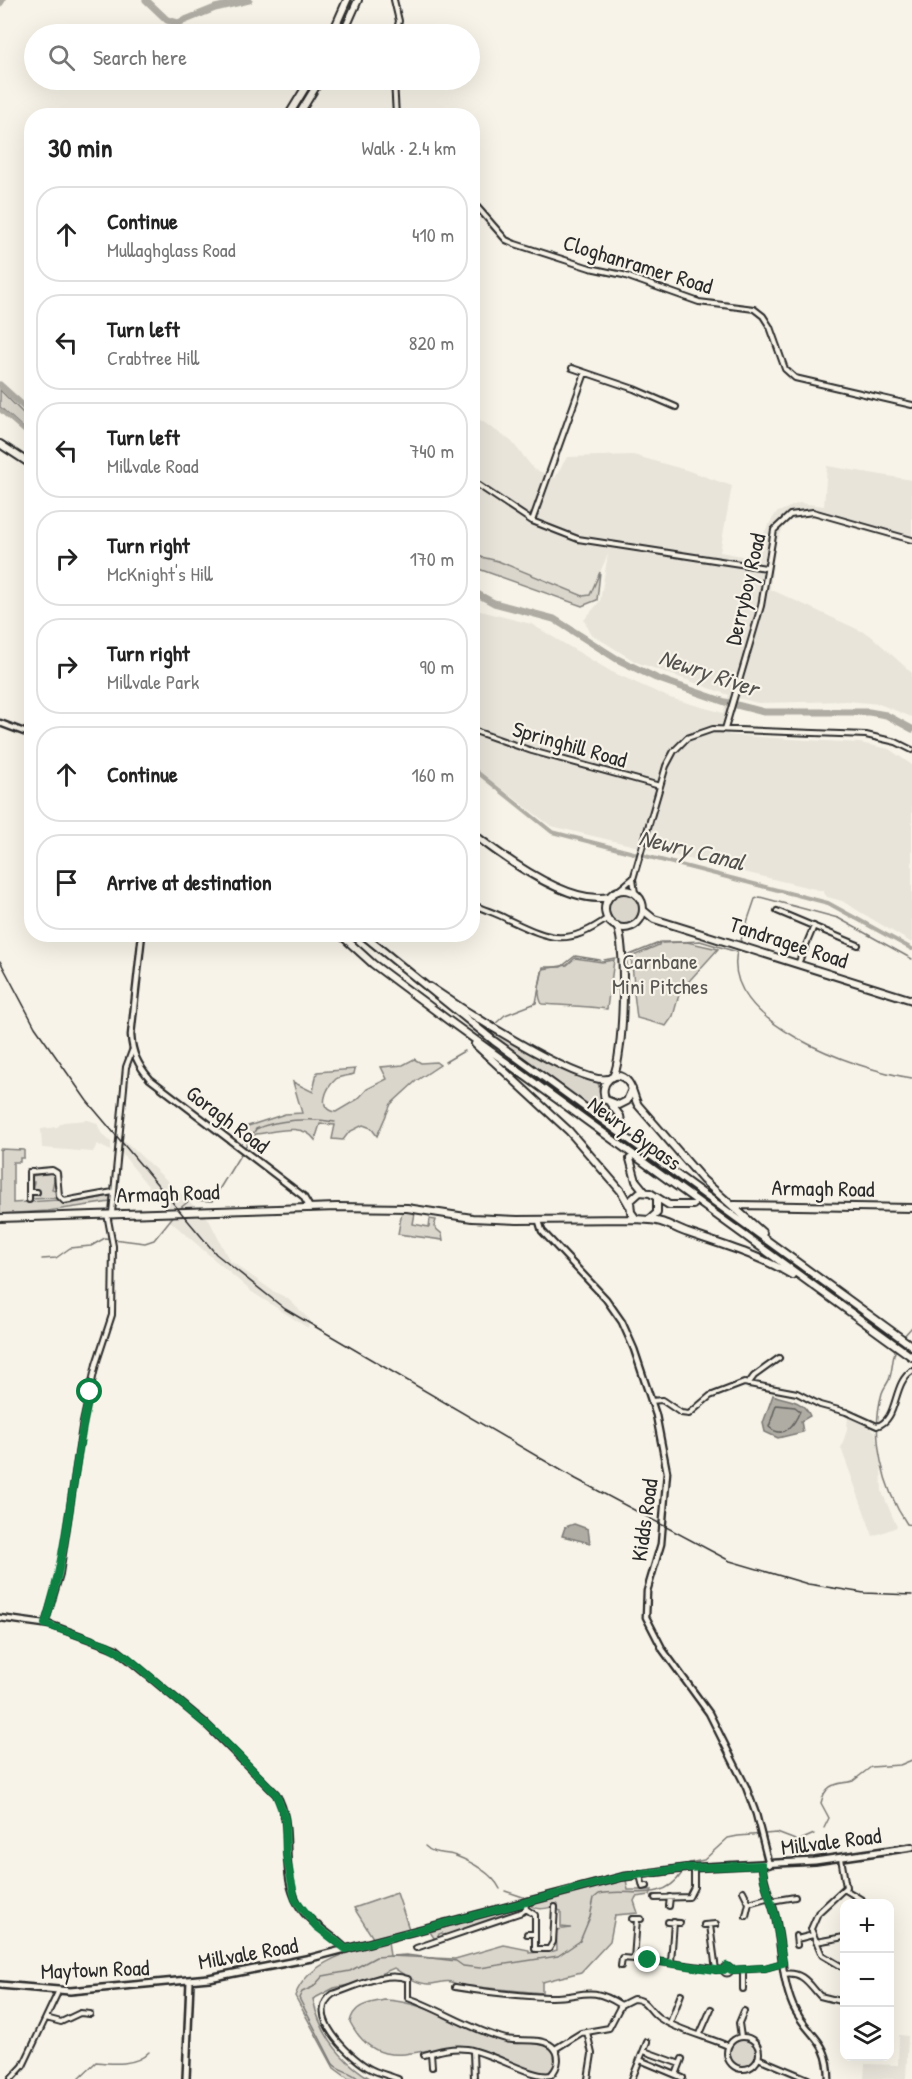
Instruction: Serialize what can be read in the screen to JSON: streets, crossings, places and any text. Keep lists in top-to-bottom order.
{
  "streets": {
    "highway": ["Tandragee Road", "Newry Bypass", "Armagh Road"],
    "main road": ["Millvale Road", "Maytown Road"],
    "street": [
      "Cloghanramer Road",
      "Derryboy Road",
      "Springhill Road",
      "Goragh Road",
      "Kidds Road"
    ]
  },
  "crossings": [
    ["Goragh Road", "Armagh Road"],
    ["Armagh Road", "Kidds Road"],
    ["Kidds Road", "Millvale Road"],
    ["Millvale Road", "Maytown Road"]
  ],
  "water": ["Newry River", "Newry Canal"],
  "parks": ["Carnbane Mini Pitches"],
  "page": {
    "search": "Search here",
    "heading": ["30 min", "Walk · 2.4 km"],
    "list": [
      ["Continue", "Mullaghglass Road", "410 m"],
      ["Turn left", "Crabtree Hill", "820 m"],
      ["Turn left", "Millvale Road", "740 m"],
      ["Turn right", "McKnight's Hill", "170 m"],
      ["Turn right", "Millvale Park", "90 m"],
      ["Continue", "160 m"],
      "Arrive at destination"
    ],
    "map_buttons": ["+", "−"]
  }
}
